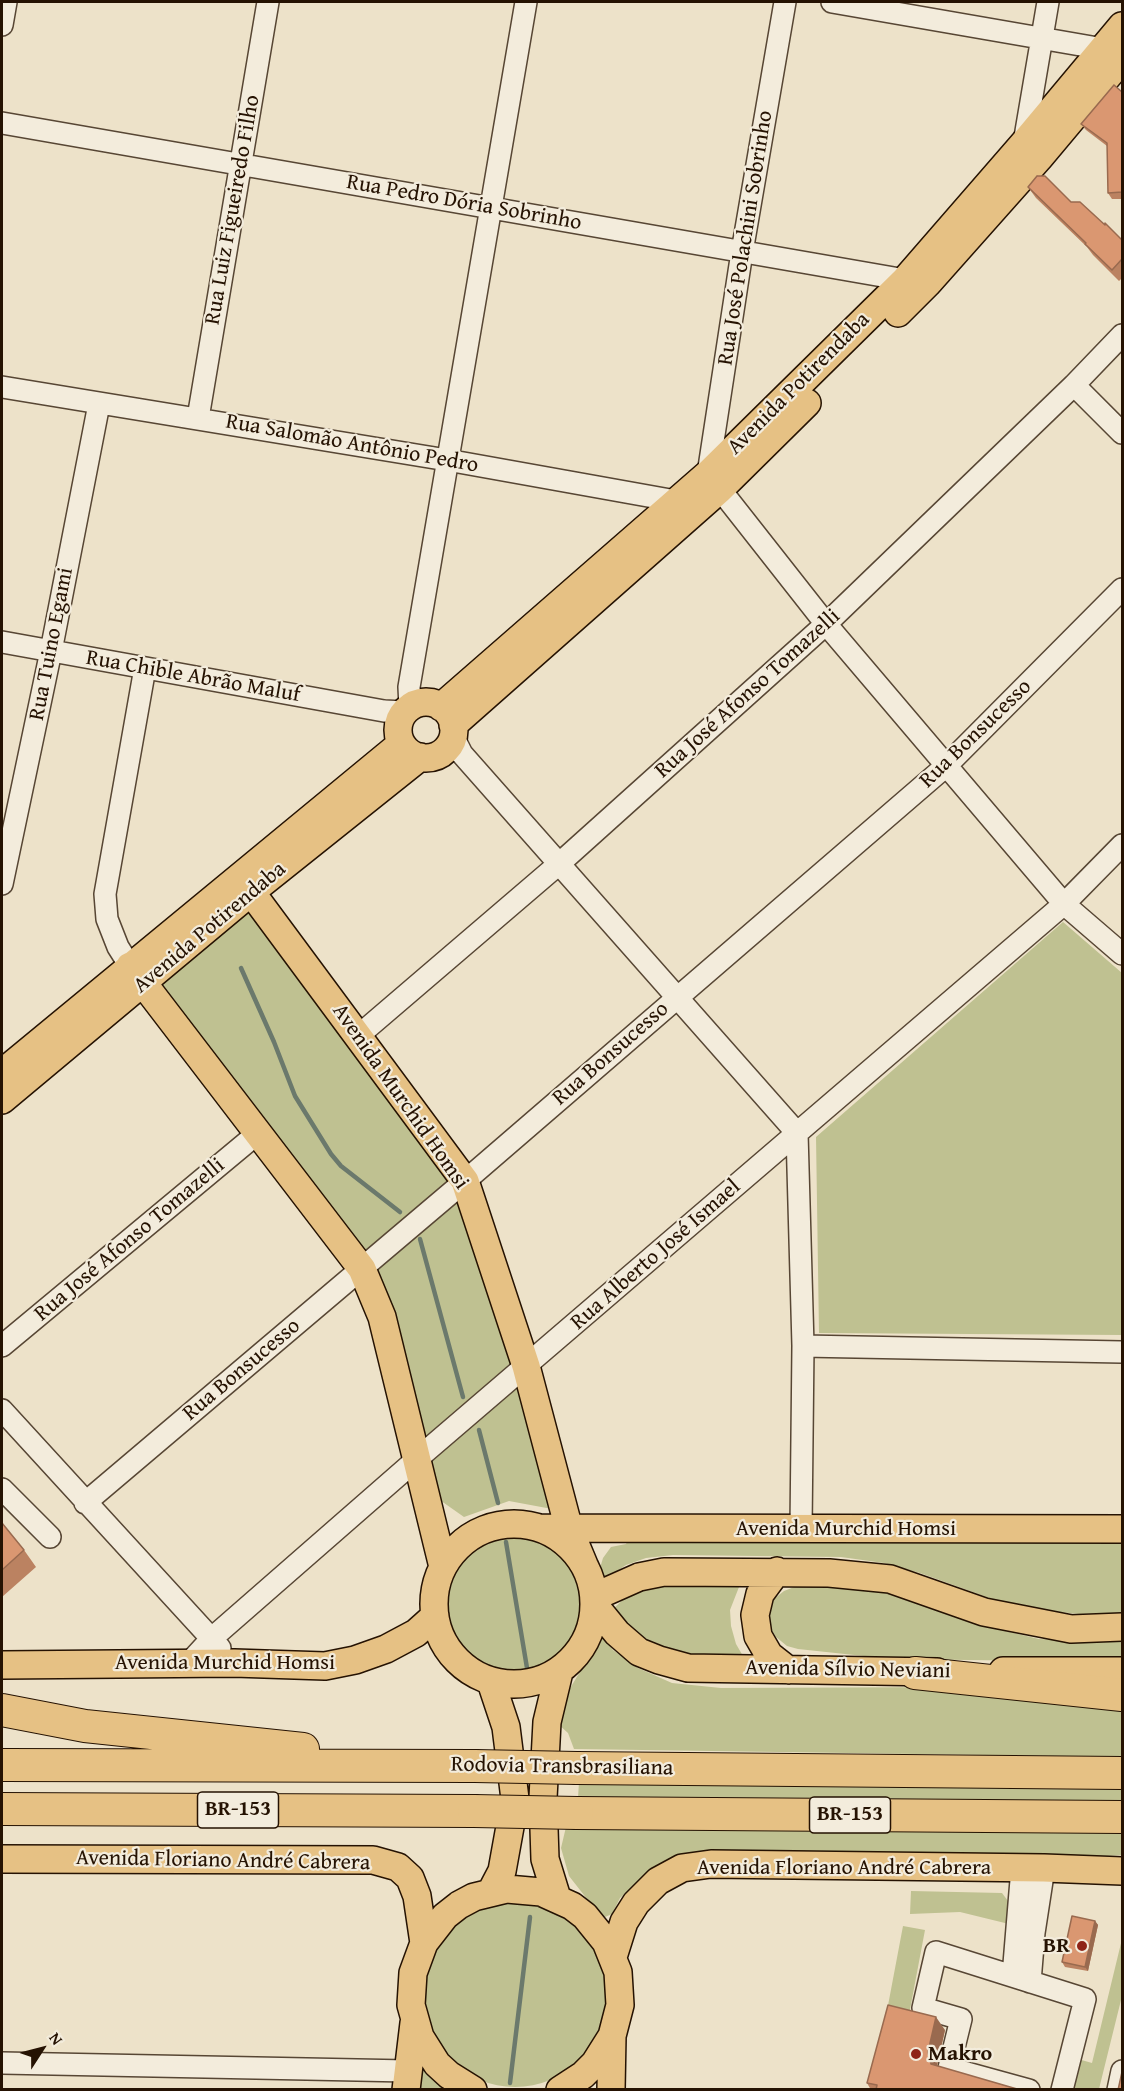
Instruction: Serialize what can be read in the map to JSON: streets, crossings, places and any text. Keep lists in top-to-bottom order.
{
  "streets": {
    "highway": ["Rodovia Transbrasiliana", "BR-153"],
    "main road": [
      "Avenida Potirendaba",
      "Avenida Murchid Homsi",
      "Avenida Sílvio Neviani",
      "Avenida Floriano André Cabrera"
    ],
    "street": [
      "Rua Pedro Dória Sobrinho",
      "Rua Luiz Figueiredo Filho",
      "Rua José Polachini Sobrinho",
      "Rua Salomão Antônio Pedro",
      "Rua Tuino Egami",
      "Rua Chible Abrão Maluf",
      "Rua José Afonso Tomazelli",
      "Rua Bonsucesso",
      "Rua Alberto José Ismael"
    ]
  },
  "crossings": [
    ["Rua Pedro Dória Sobrinho", "Rua Luiz Figueiredo Filho"],
    ["Rua Pedro Dória Sobrinho", "Rua José Polachini Sobrinho"],
    ["Rua Pedro Dória Sobrinho", "Avenida Potirendaba"],
    ["Rua Luiz Figueiredo Filho", "Rua Salomão Antônio Pedro"],
    ["Rua José Polachini Sobrinho", "Avenida Potirendaba"],
    ["Rua José Polachini Sobrinho", "Rua Salomão Antônio Pedro"],
    ["Avenida Potirendaba", "Rua Salomão Antônio Pedro"],
    ["Avenida Potirendaba", "Rua Chible Abrão Maluf"],
    ["Avenida Potirendaba", "Avenida Murchid Homsi"],
    ["Rua Salomão Antônio Pedro", "Rua Tuino Egami"],
    ["Rua Tuino Egami", "Rua Chible Abrão Maluf"],
    ["Rua José Afonso Tomazelli", "Avenida Murchid Homsi"],
    ["Rua Bonsucesso", "Avenida Murchid Homsi"],
    ["Avenida Murchid Homsi", "Rua Alberto José Ismael"],
    ["Avenida Murchid Homsi", "Avenida Sílvio Neviani"]
  ],
  "places": ["BR", "Makro"],
  "north": "top right"
}
